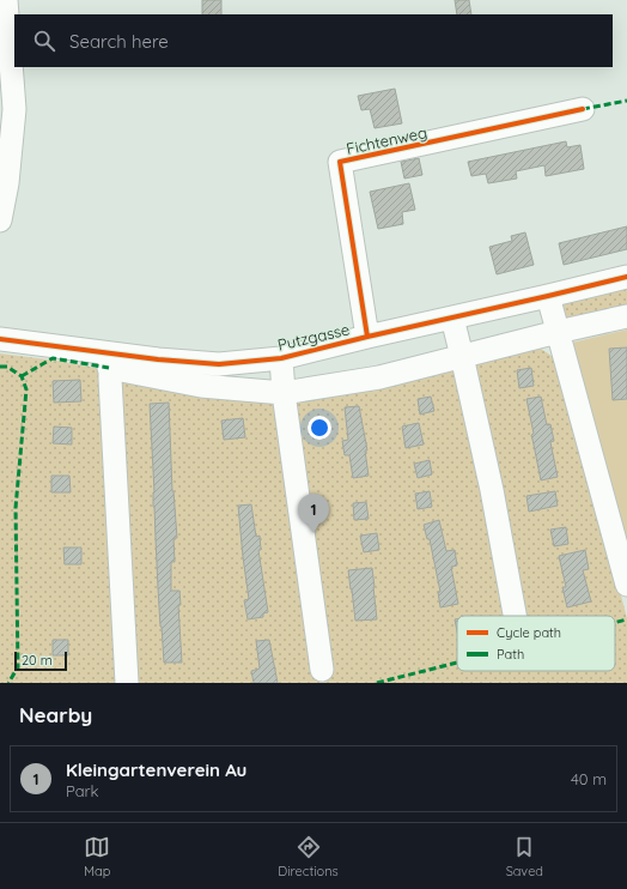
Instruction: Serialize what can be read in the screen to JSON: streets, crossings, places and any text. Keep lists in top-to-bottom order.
{
  "streets": {
    "street": ["Fichtenweg", "Putzgasse"]
  },
  "crossings": [
    ["Fichtenweg", "Putzgasse"]
  ],
  "legend": ["Cycle path", "Path"],
  "scale_bar": "20 m",
  "page": {
    "search": "Search here",
    "pins": "1",
    "scale": "20 m",
    "heading": "Nearby",
    "list": [
      {
        "mark": "1",
        "name": "Kleingartenverein Au",
        "note": "Park",
        "value": "40 m"
      }
    ],
    "nav": ["Map", "Directions", "Saved"]
  }
}
